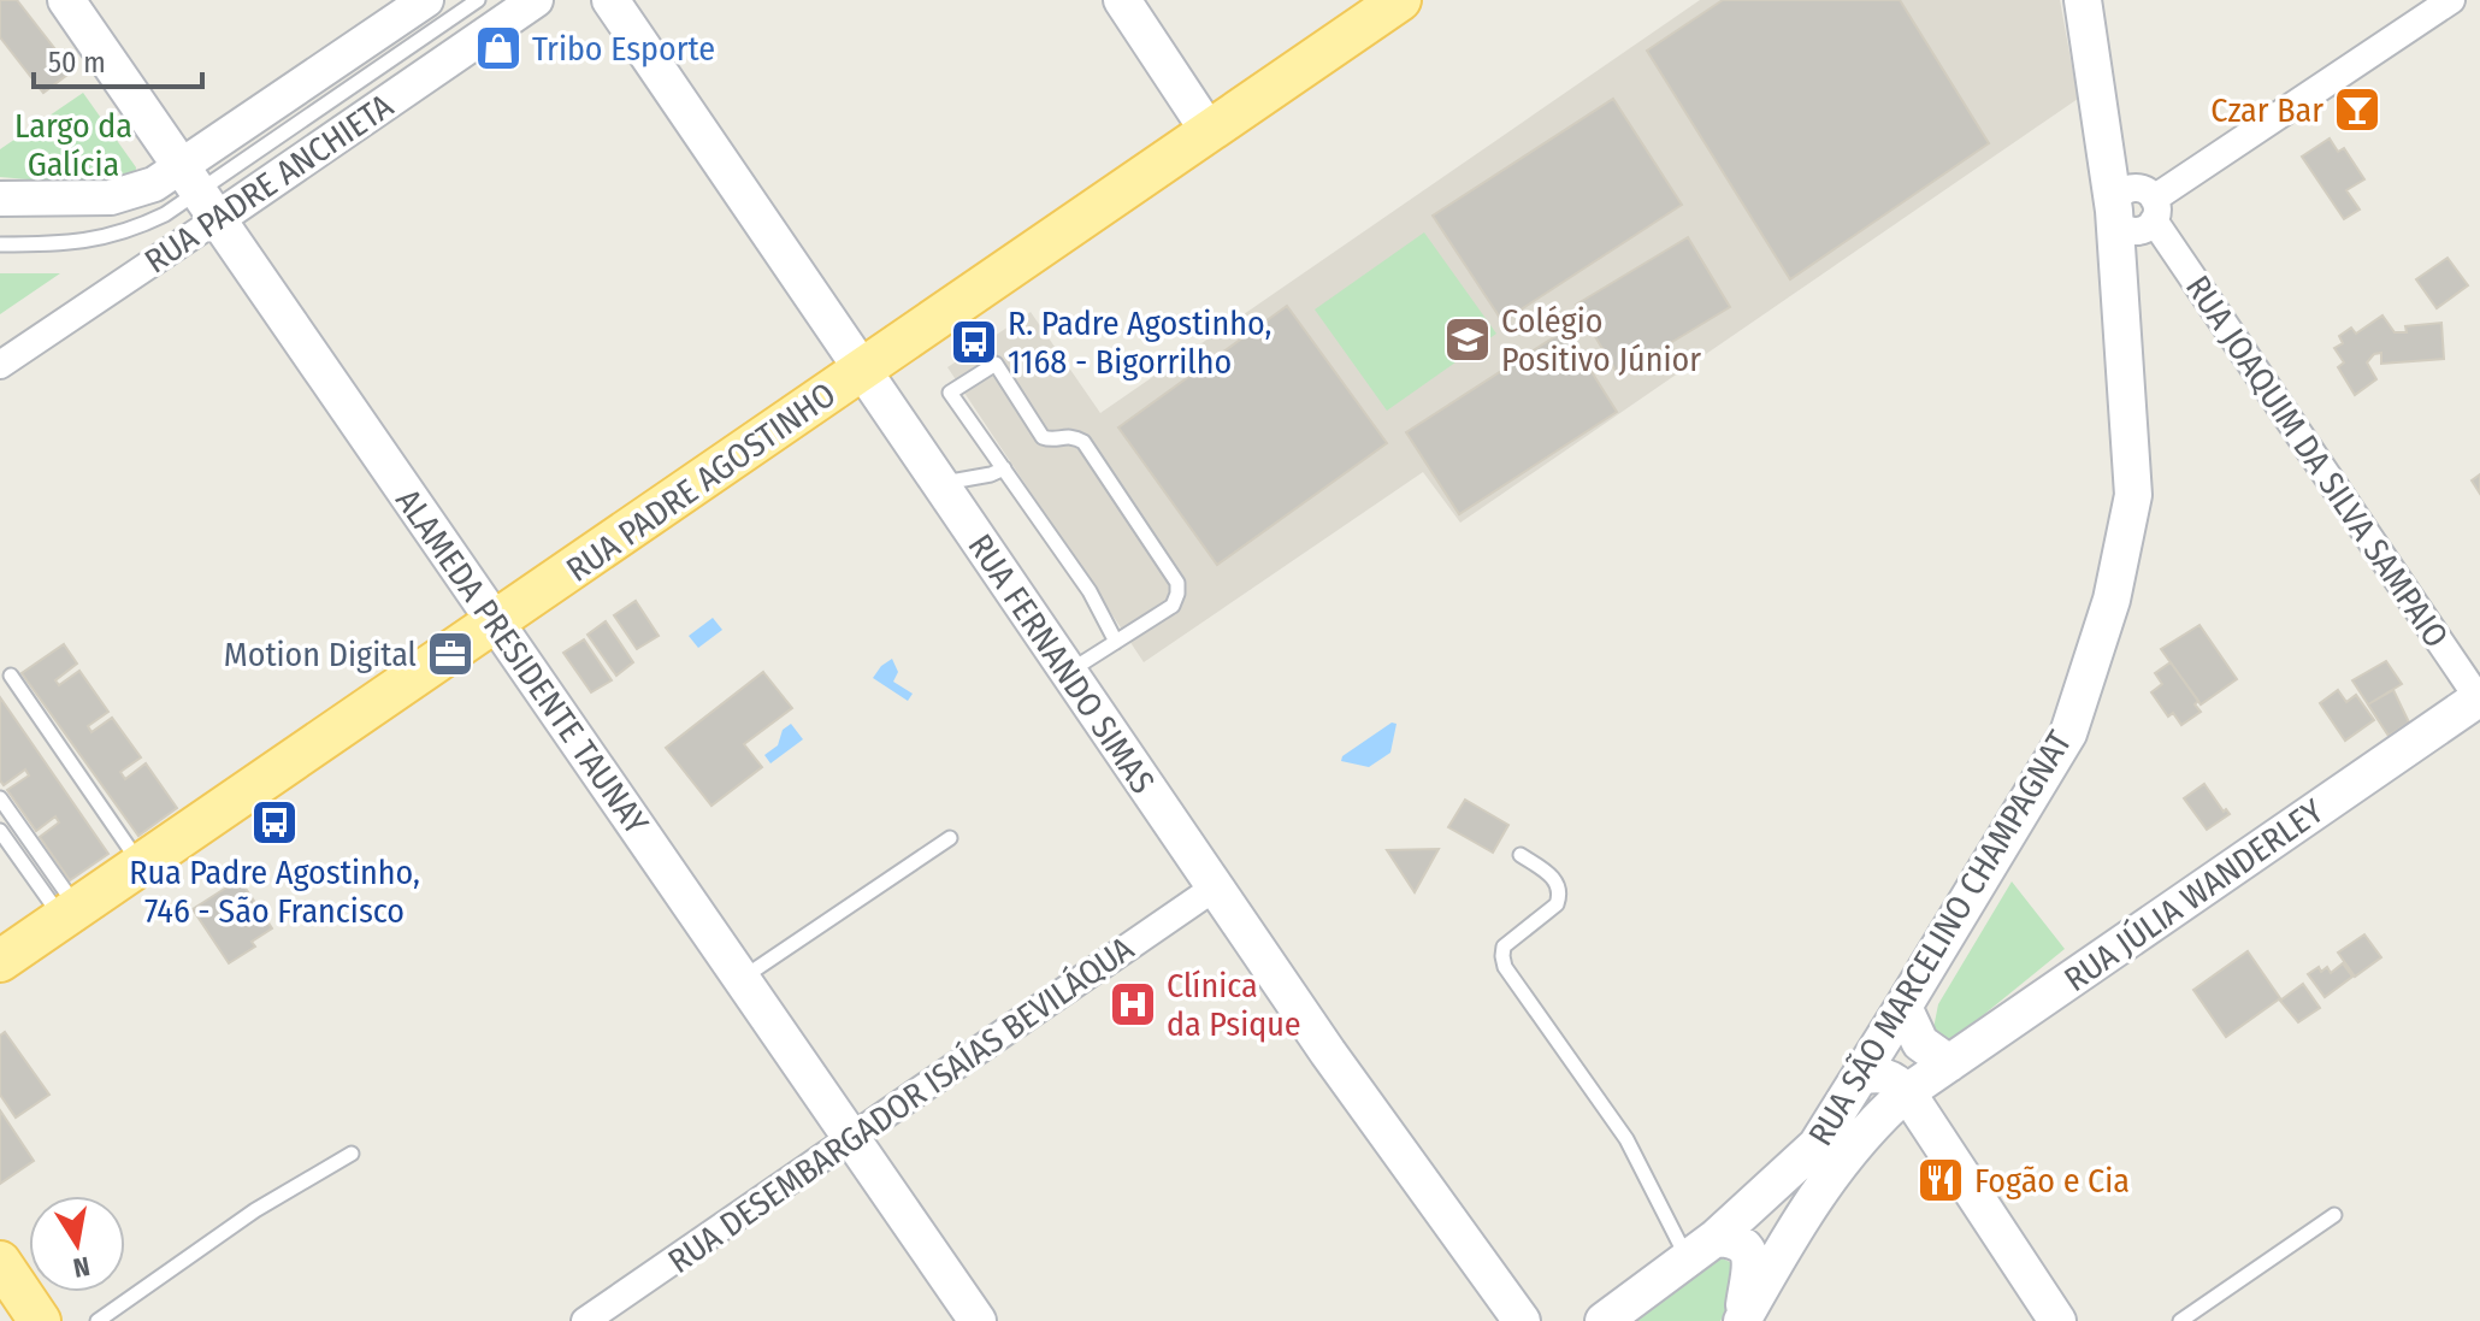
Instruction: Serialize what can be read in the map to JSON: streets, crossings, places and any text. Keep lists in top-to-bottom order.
{
  "streets": {
    "main road": [
      "RUA PADRE AGOSTINHO",
      "ALAMEDA PRESIDENTE TAUNAY",
      "RUA FERNANDO SIMAS",
      "RUA JÚLIA WANDERLEY",
      "RUA SÃO MARCELINO CHAMPAGNAT"
    ],
    "street": ["RUA PADRE ANCHIETA", "RUA JOAQUIM DA SILVA SAMPAIO", "RUA DESEMBARGADOR ISAÍAS BEVILÁQUA"]
  },
  "crossings": [
    ["RUA PADRE ANCHIETA", "ALAMEDA PRESIDENTE TAUNAY"],
    ["RUA JOAQUIM DA SILVA SAMPAIO", "RUA JÚLIA WANDERLEY"],
    ["RUA PADRE AGOSTINHO", "ALAMEDA PRESIDENTE TAUNAY"],
    ["RUA PADRE AGOSTINHO", "RUA FERNANDO SIMAS"],
    ["ALAMEDA PRESIDENTE TAUNAY", "RUA DESEMBARGADOR ISAÍAS BEVILÁQUA"],
    ["RUA FERNANDO SIMAS", "RUA DESEMBARGADOR ISAÍAS BEVILÁQUA"],
    ["RUA JÚLIA WANDERLEY", "RUA SÃO MARCELINO CHAMPAGNAT"]
  ],
  "parks": ["Largo da Galícia"],
  "places": {
    "shop": ["Tribo Esporte"],
    "bar": ["Czar Bar"],
    "school or university": ["Colégio Positivo Júnior"],
    "bus stop": ["R. Padre Agostinho, 1168 - Bigorrilho", "Rua Padre Agostinho, 746 - São Francisco"],
    "office": ["Motion Digital"],
    "hospital": ["Clínica da Psique"],
    "restaurant": ["Fogão e Cia"]
  },
  "scale_bar": "50 m",
  "north": "bottom"
}
